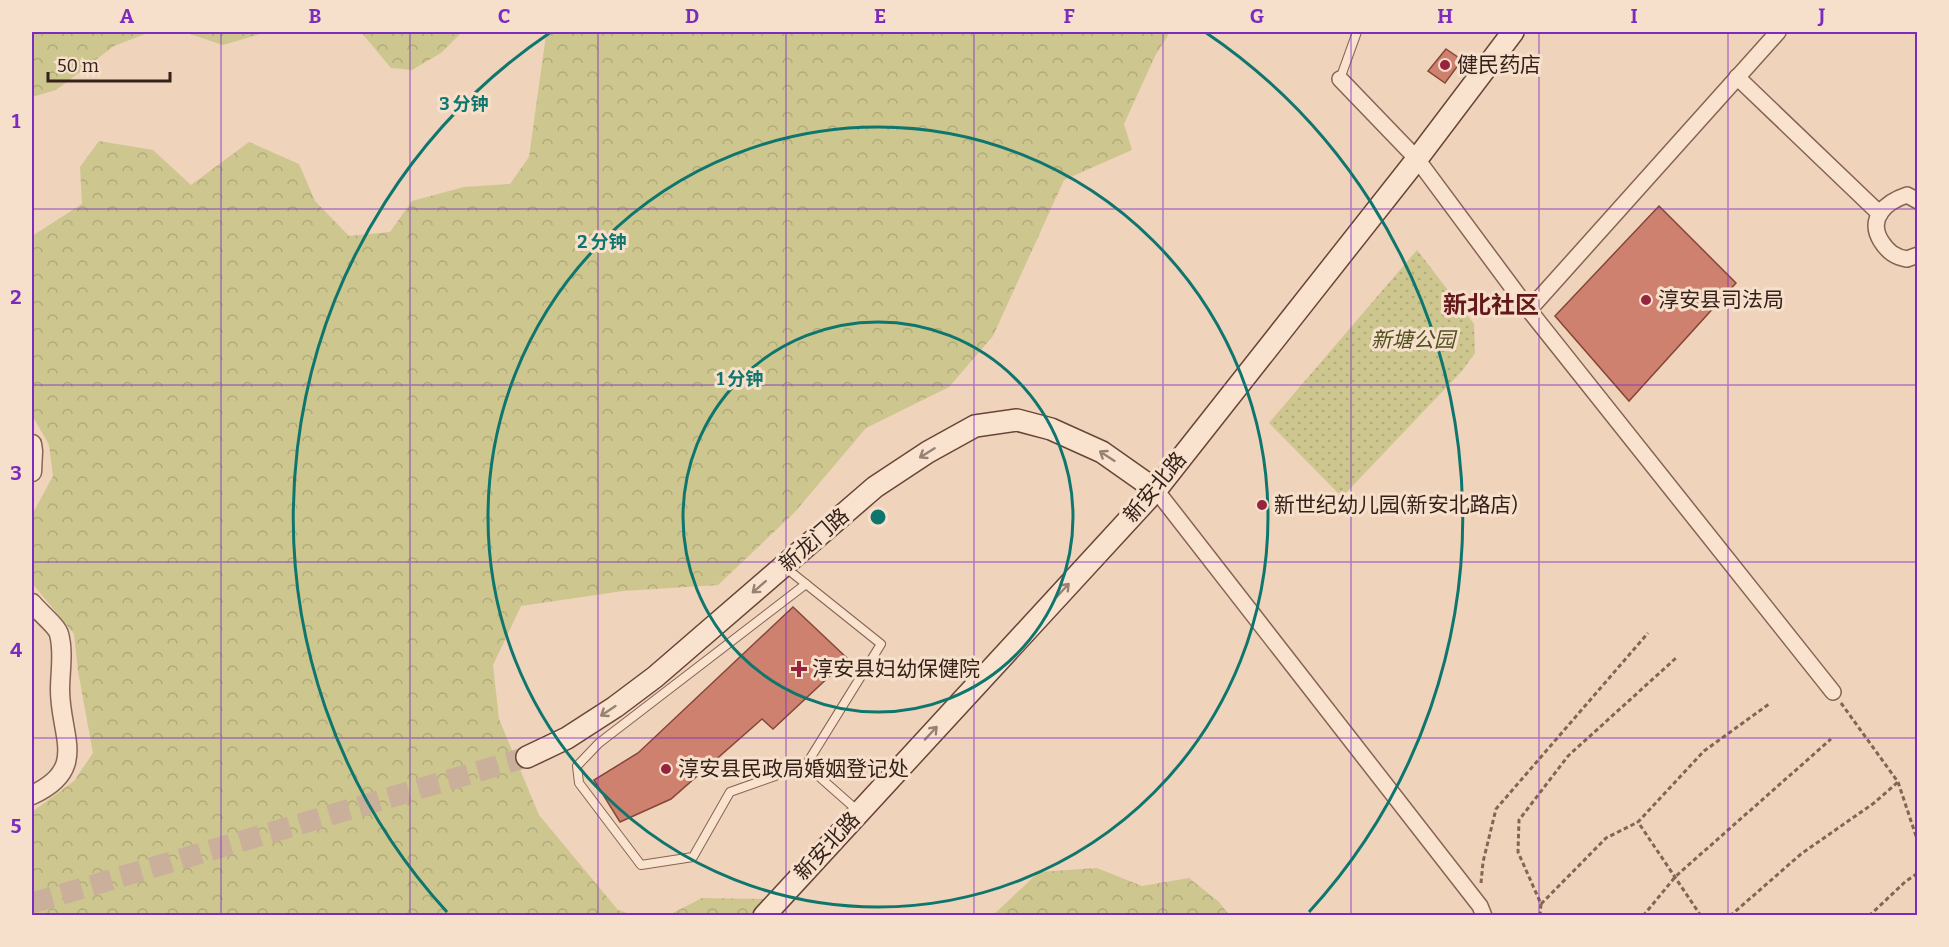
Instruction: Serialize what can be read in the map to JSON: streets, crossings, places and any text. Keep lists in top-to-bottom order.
{
  "streets": {
    "main road": ["新安北路", "新龙门路"]
  },
  "crossings": [
    ["新安北路", "新龙门路"]
  ],
  "one_way": ["新安北路", "新龙门路"],
  "districts": ["新北社区"],
  "parks": ["新塘公园"],
  "places": {
    "other": [
      "健民药店",
      "淳安县司法局",
      "新世纪幼儿园(新安北路店)",
      "淳安县民政局婚姻登记处"
    ],
    "health": ["淳安县妇幼保健院"]
  },
  "scale_bar": "50 m",
  "grid": {
    "columns": [
      "A",
      "B",
      "C",
      "D",
      "E",
      "F",
      "G",
      "H",
      "I",
      "J"
    ],
    "rows": [
      "1",
      "2",
      "3",
      "4",
      "5"
    ]
  },
  "rings": ["3 分钟", "2 分钟", "1 分钟"]
}
